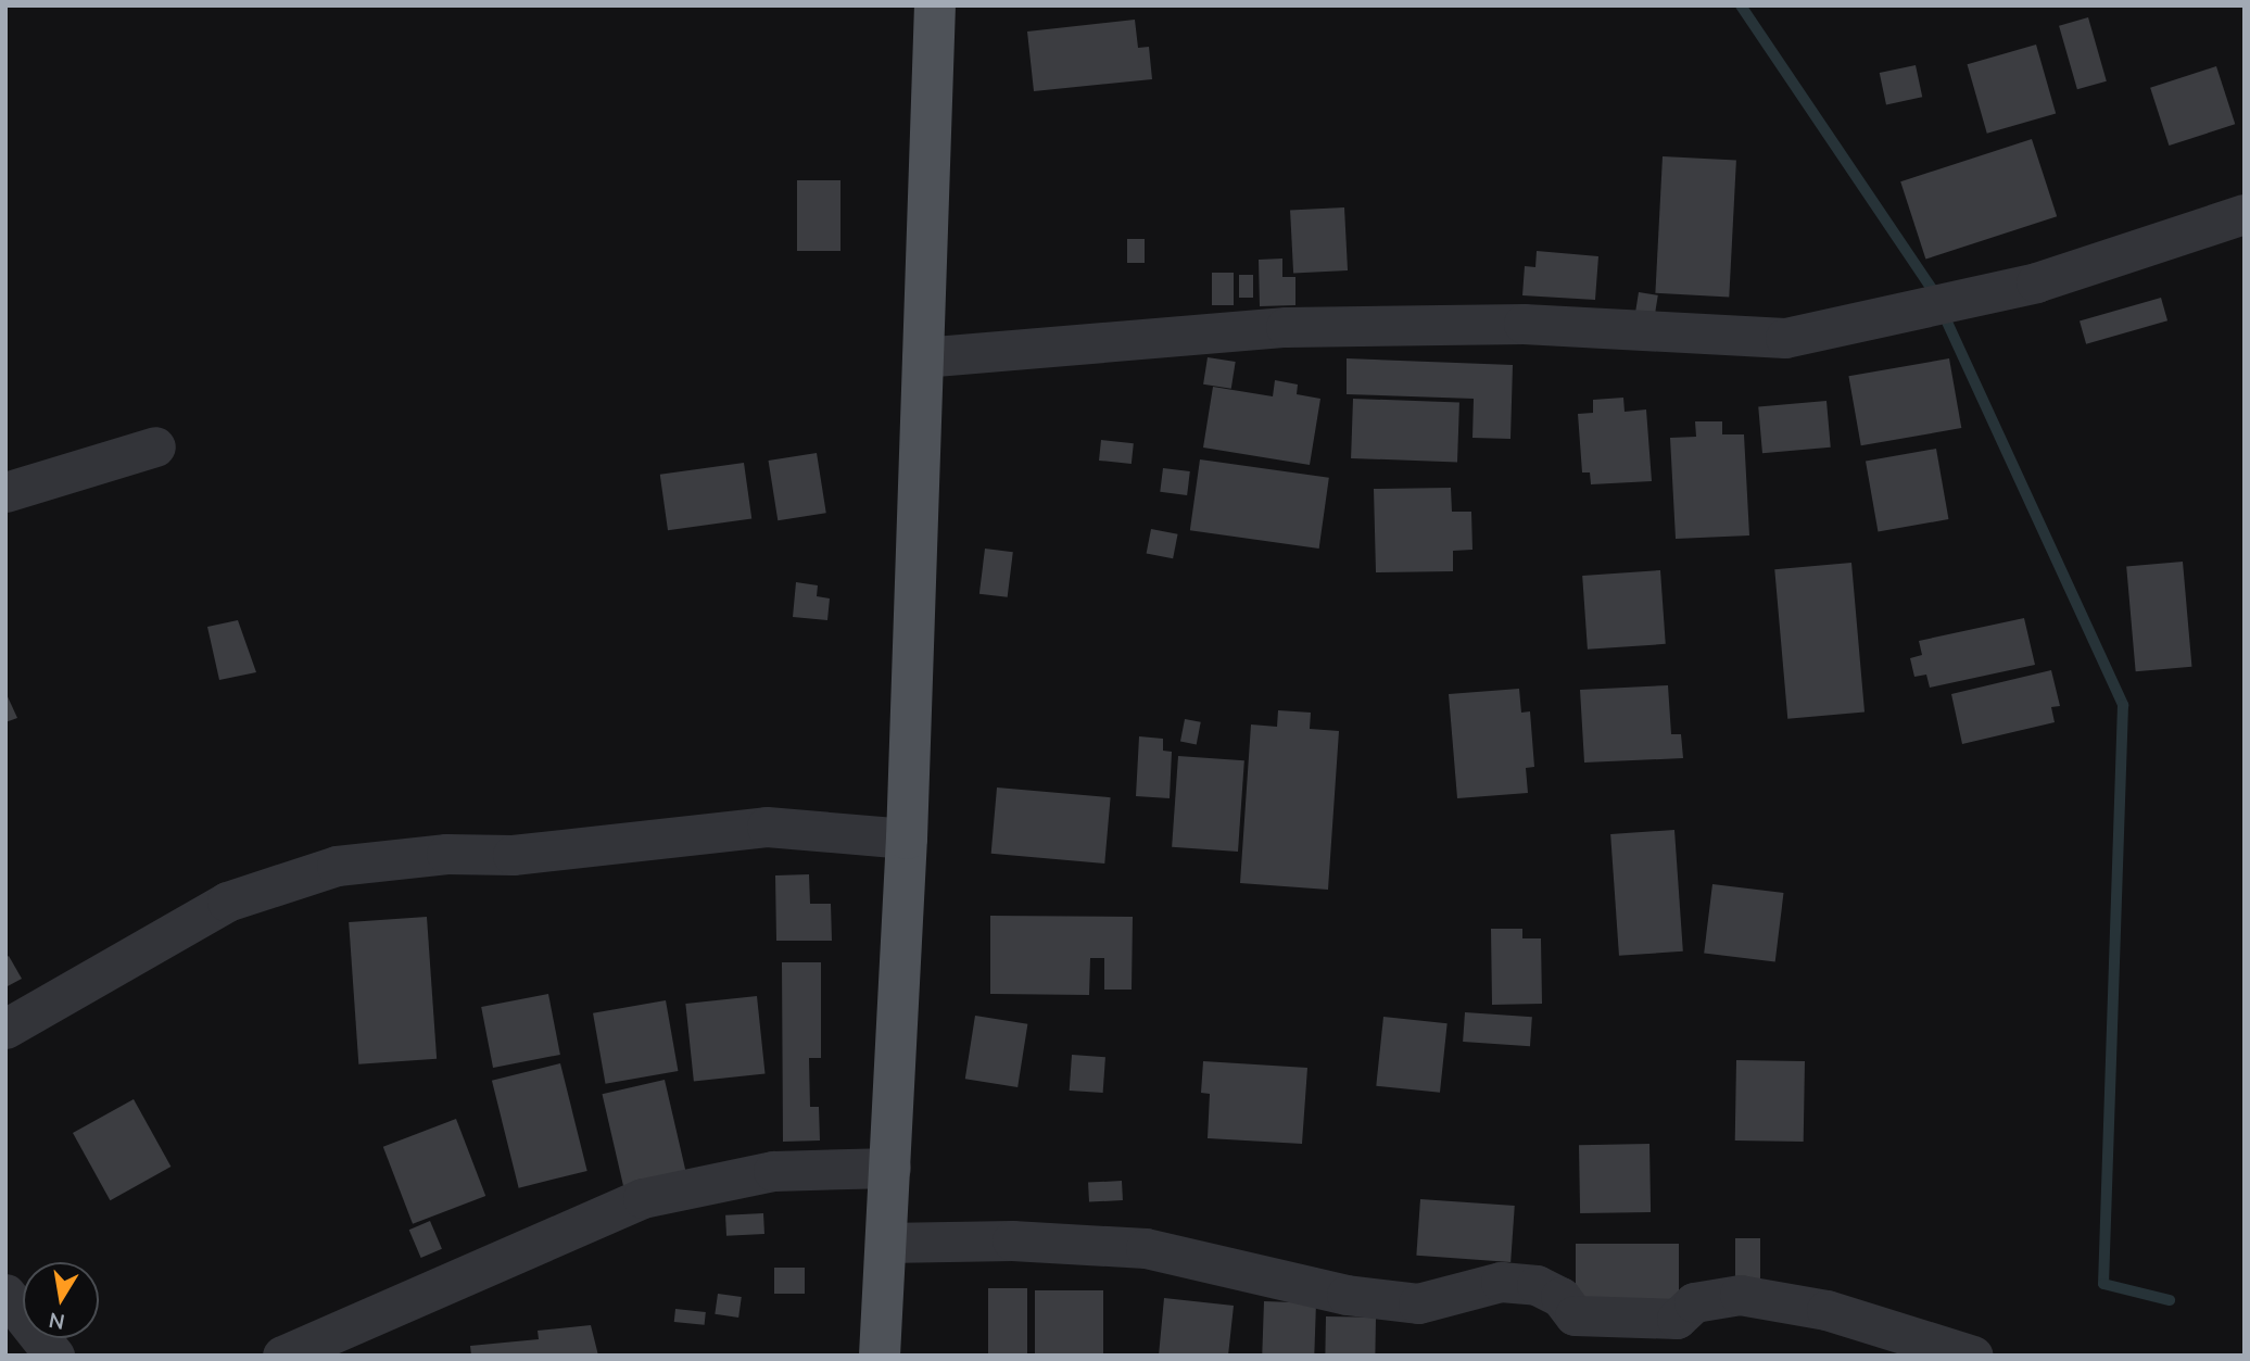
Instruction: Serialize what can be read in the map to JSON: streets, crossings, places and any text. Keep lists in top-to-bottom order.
{
  "north": "bottom"
}
